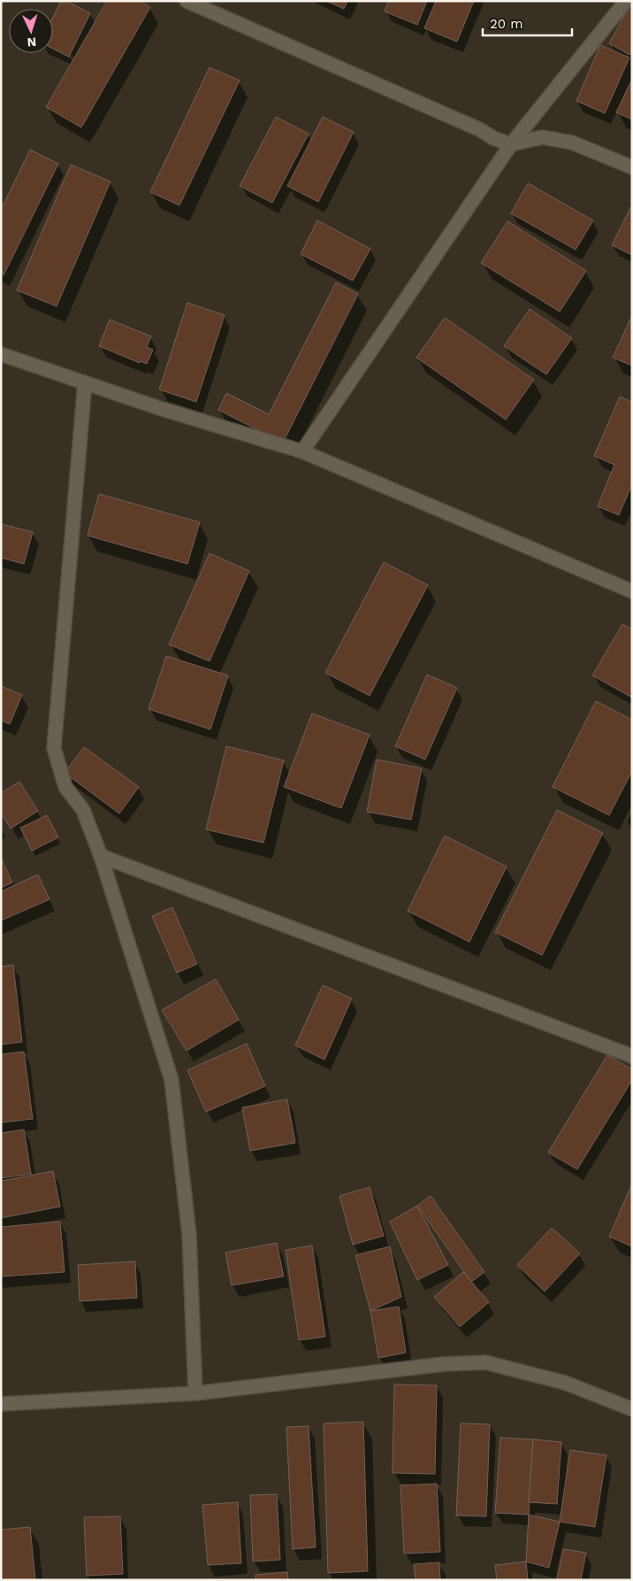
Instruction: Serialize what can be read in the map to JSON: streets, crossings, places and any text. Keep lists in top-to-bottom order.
{
  "scale_bar": "20 m",
  "north": "bottom"
}
